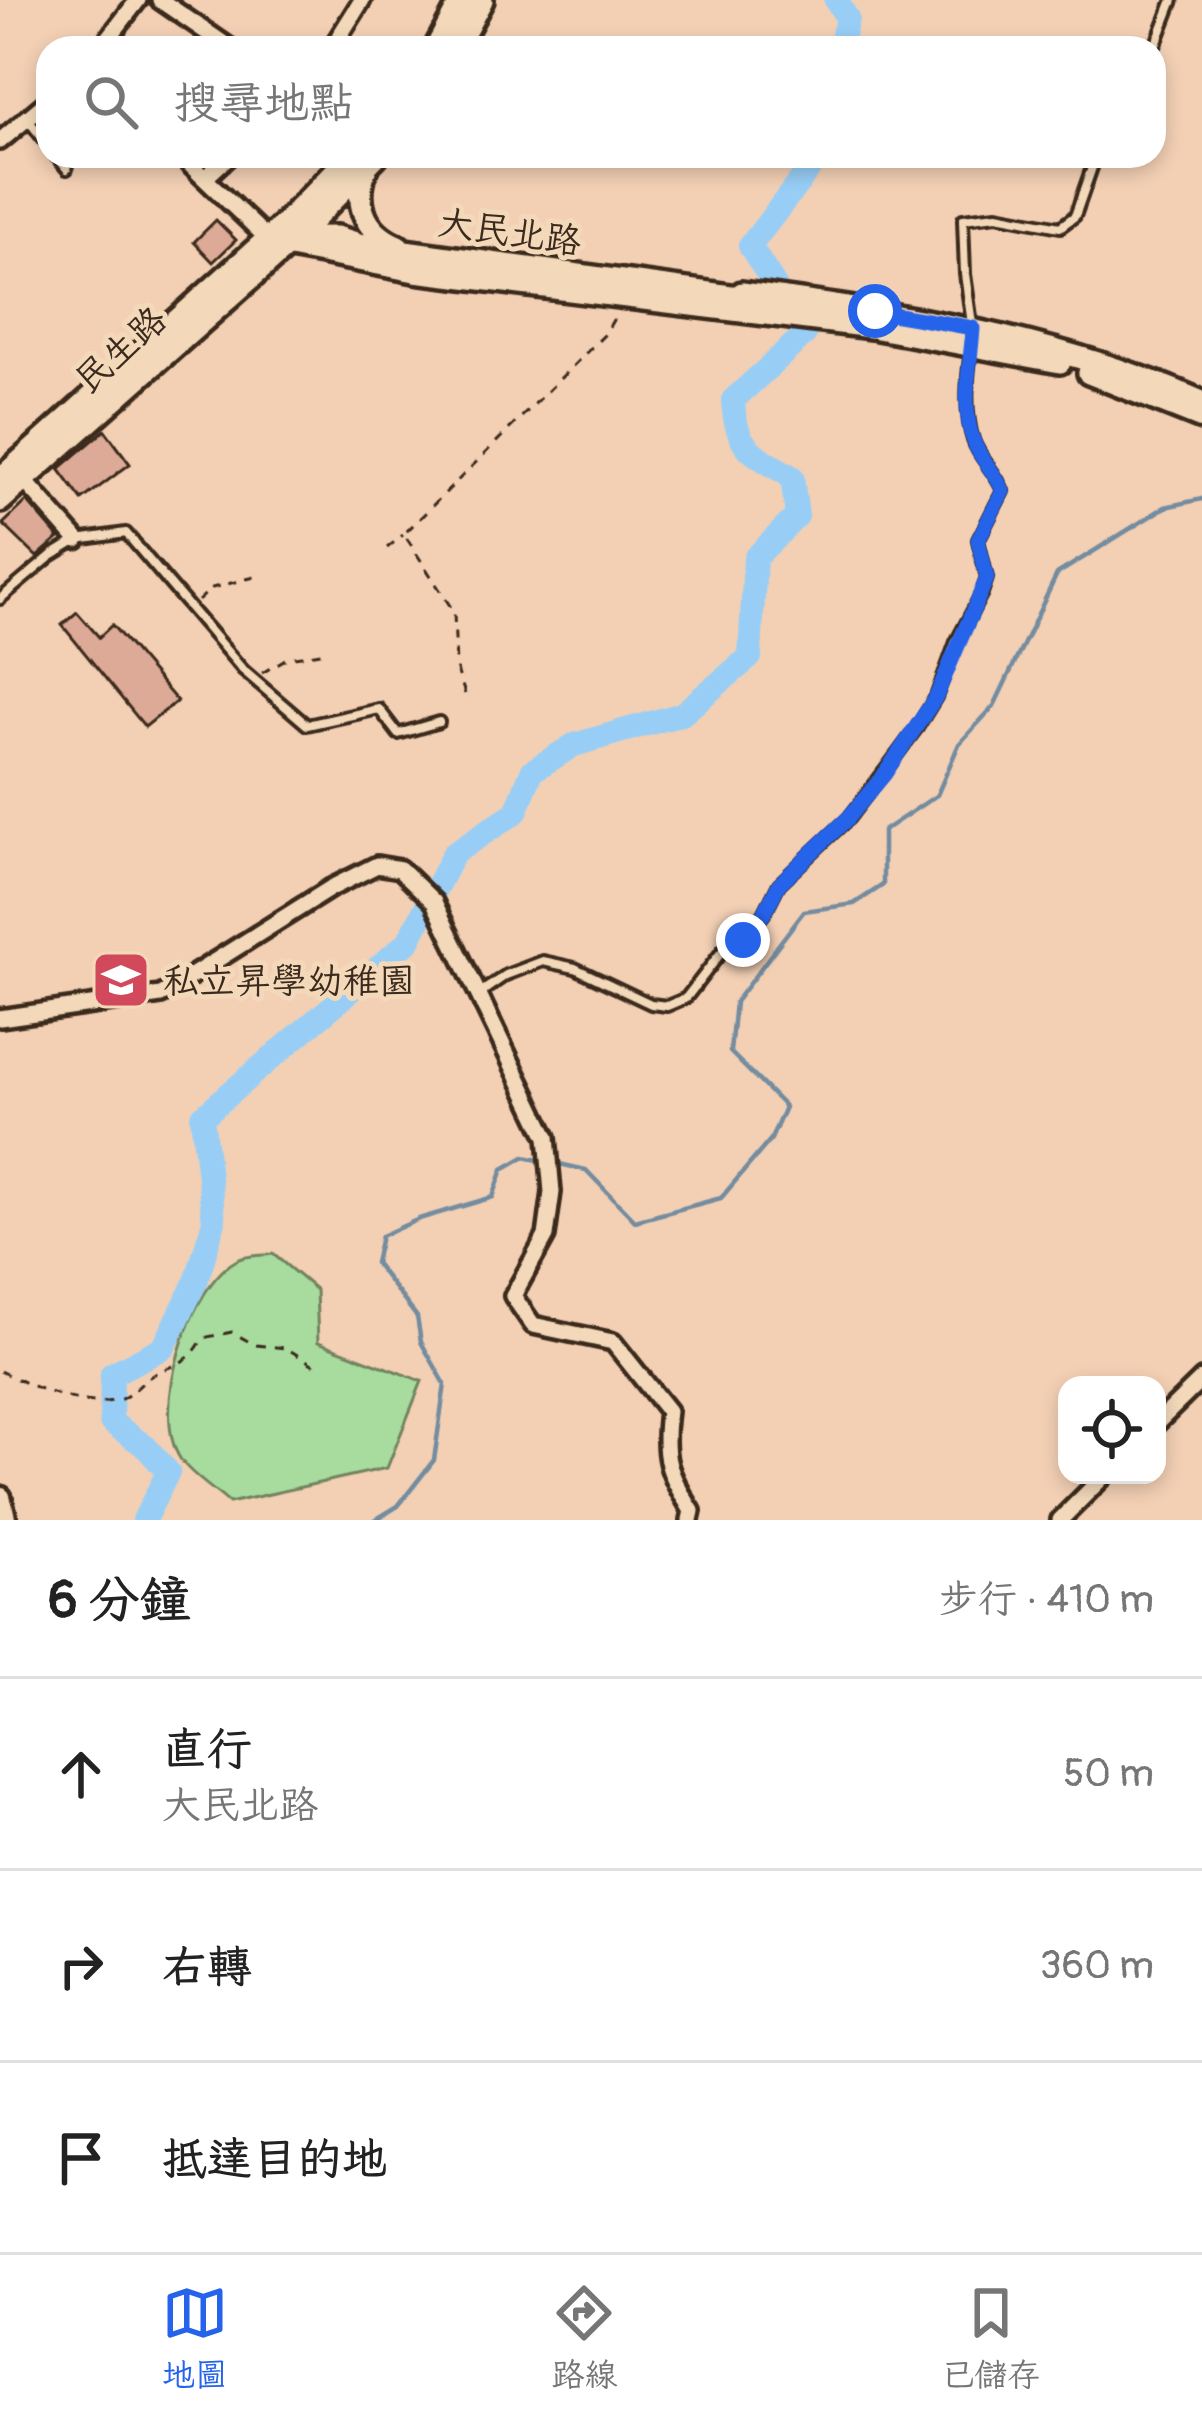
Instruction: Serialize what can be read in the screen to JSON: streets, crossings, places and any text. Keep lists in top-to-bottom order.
{
  "streets": {
    "main road": ["大民北路", "民生路"]
  },
  "crossings": [
    ["大民北路", "民生路"]
  ],
  "places": {
    "school or university": ["私立昇學幼稚園"]
  },
  "page": {
    "search": "搜尋地點",
    "heading": ["6 分鐘", "步行 · 410 m"],
    "list": [
      ["直行", "大民北路", "50 m"],
      ["右轉", "360 m"],
      "抵達目的地"
    ],
    "nav": ["地圖", "路線", "已儲存"]
  }
}
